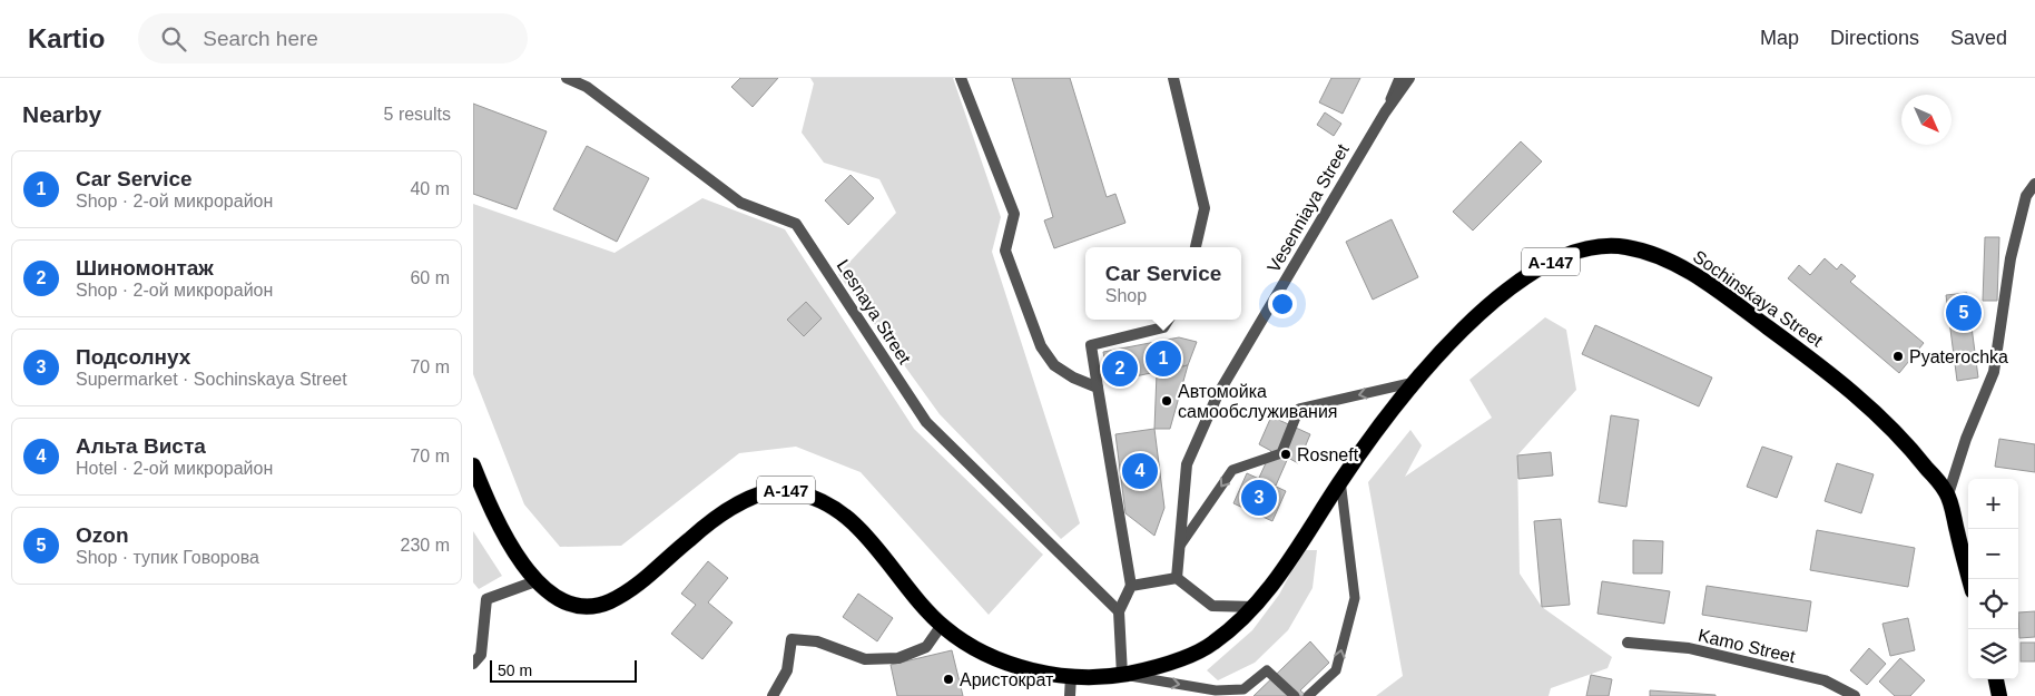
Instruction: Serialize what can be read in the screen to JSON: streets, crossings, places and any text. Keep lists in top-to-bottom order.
{
  "streets": {
    "highway": ["А-147", "Sochinskaya Street"],
    "street": ["Vesenniaya Street", "Lesnaya Street", "Kamo Street"]
  },
  "crossings": [
    ["А-147", "Sochinskaya Street"]
  ],
  "places": [
    "Pyaterochka",
    "Автомойка самообслуживания",
    "Rosneft",
    "Аристократ"
  ],
  "scale_bar": "50 m",
  "north": "bottom right",
  "page": {
    "header": "Kartio",
    "search": "Search here",
    "nav": ["Map", "Directions", "Saved"],
    "heading": ["Nearby", "5 results"],
    "list": [
      {
        "mark": "1",
        "name": "Car Service",
        "note": "Shop · 2-ой микрорайон",
        "value": "40 m"
      },
      {
        "mark": "2",
        "name": "Шиномонтаж",
        "note": "Shop · 2-ой микрорайон",
        "value": "60 m"
      },
      {
        "mark": "3",
        "name": "Подсолнух",
        "note": "Supermarket · Sochinskaya Street",
        "value": "70 m"
      },
      {
        "mark": "4",
        "name": "Альта Виста",
        "note": "Hotel · 2-ой микрорайон",
        "value": "70 m"
      },
      {
        "mark": "5",
        "name": "Ozon",
        "note": "Shop · тупик Говорова",
        "value": "230 m"
      }
    ],
    "popup": ["Car Service", "Shop"],
    "pins": [
      "5",
      "1",
      "2",
      "4",
      "3"
    ],
    "map_buttons": ["+", "−"],
    "scale": "50 m"
  }
}
